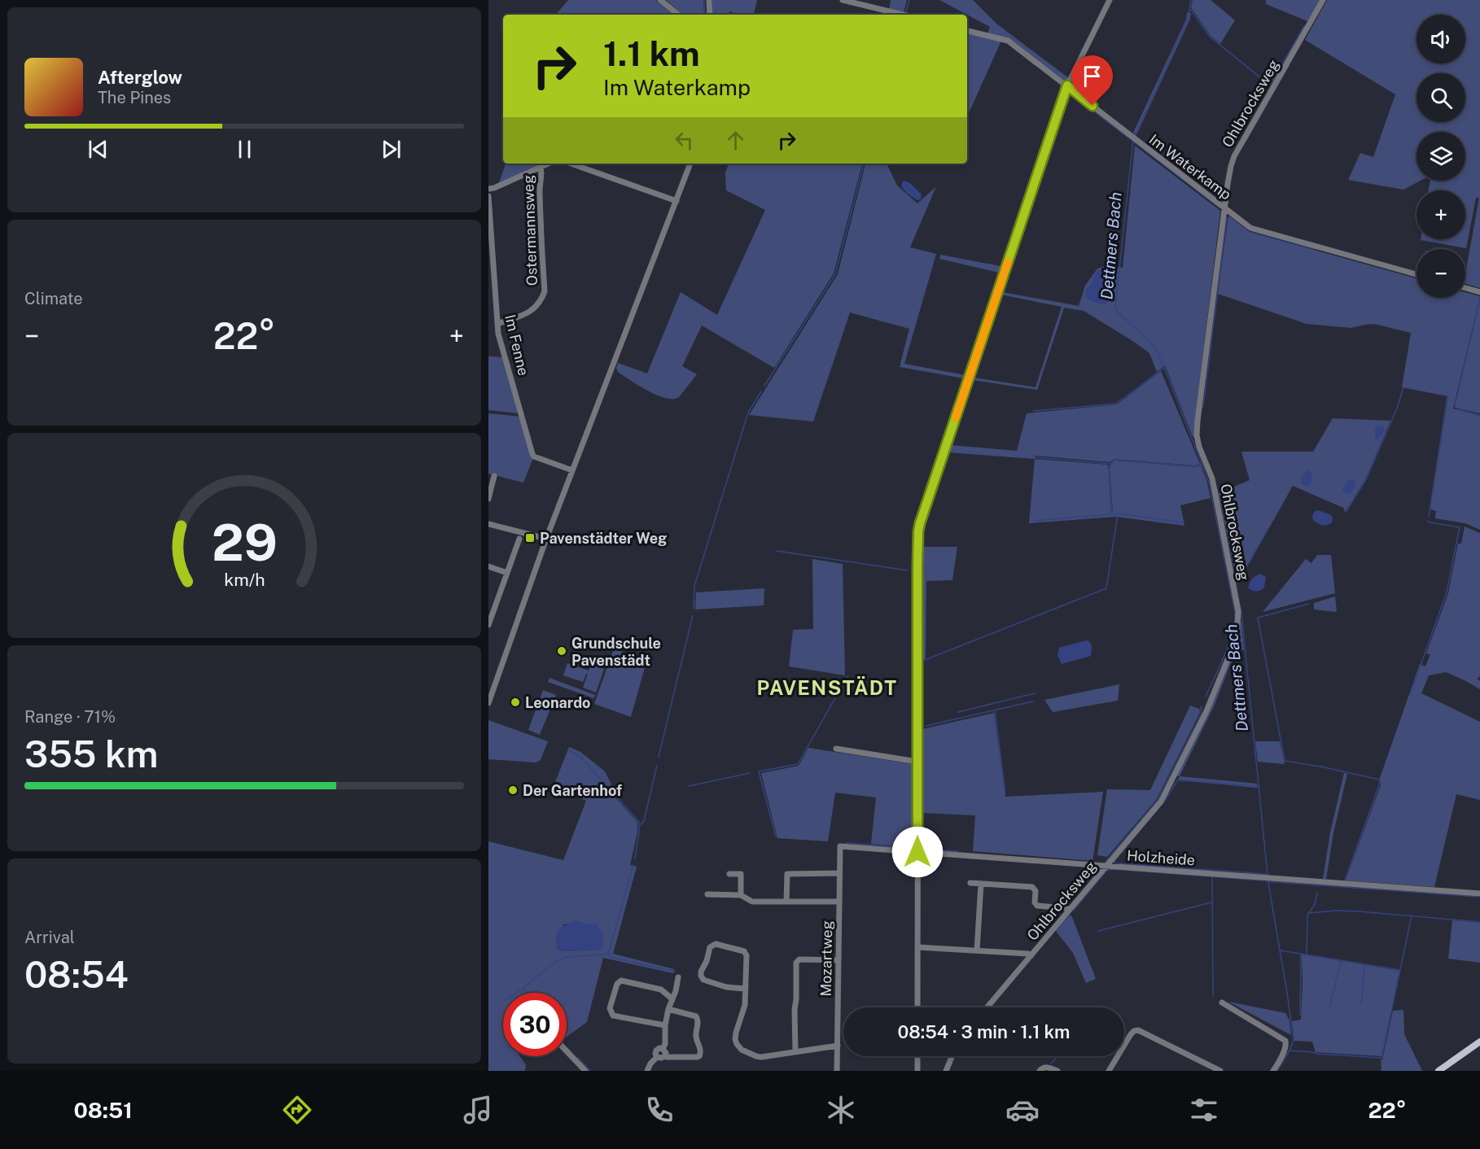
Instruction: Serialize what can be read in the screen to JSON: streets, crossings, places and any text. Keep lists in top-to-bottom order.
{
  "streets": {
    "street": [
      "Ohlbrocksweg",
      "Im Waterkamp",
      "Ostermannsweg",
      "Im Fenne",
      "Holzheide",
      "Mozartweg"
    ]
  },
  "crossings": [
    ["Ohlbrocksweg", "Im Waterkamp"],
    ["Ohlbrocksweg", "Holzheide"],
    ["Ostermannsweg", "Im Fenne"],
    ["Holzheide", "Mozartweg"]
  ],
  "districts": ["PAVENSTÄDT"],
  "water": ["Dettmers Bach"],
  "places": {
    "transit": ["Pavenstädter Weg"],
    "other": ["Grundschule Pavenstädt", "Leonardo", "Der Gartenhof"]
  },
  "page": {
    "map_buttons": ["+", "−"],
    "turn": ["1.1 km", "Im Waterkamp"],
    "song": ["Afterglow", "The Pines"],
    "tile": [
      "Climate",
      ["Range · 71%", "355 km"],
      ["Arrival", "08:54"]
    ],
    "heat": ["−", "22°", "+"],
    "limit": "30",
    "trip": "08:54 · 3 min · 1.1 km",
    "tabs": ["08:51", "22°"],
    "gauge": ["29", "km/h"]
  }
}
